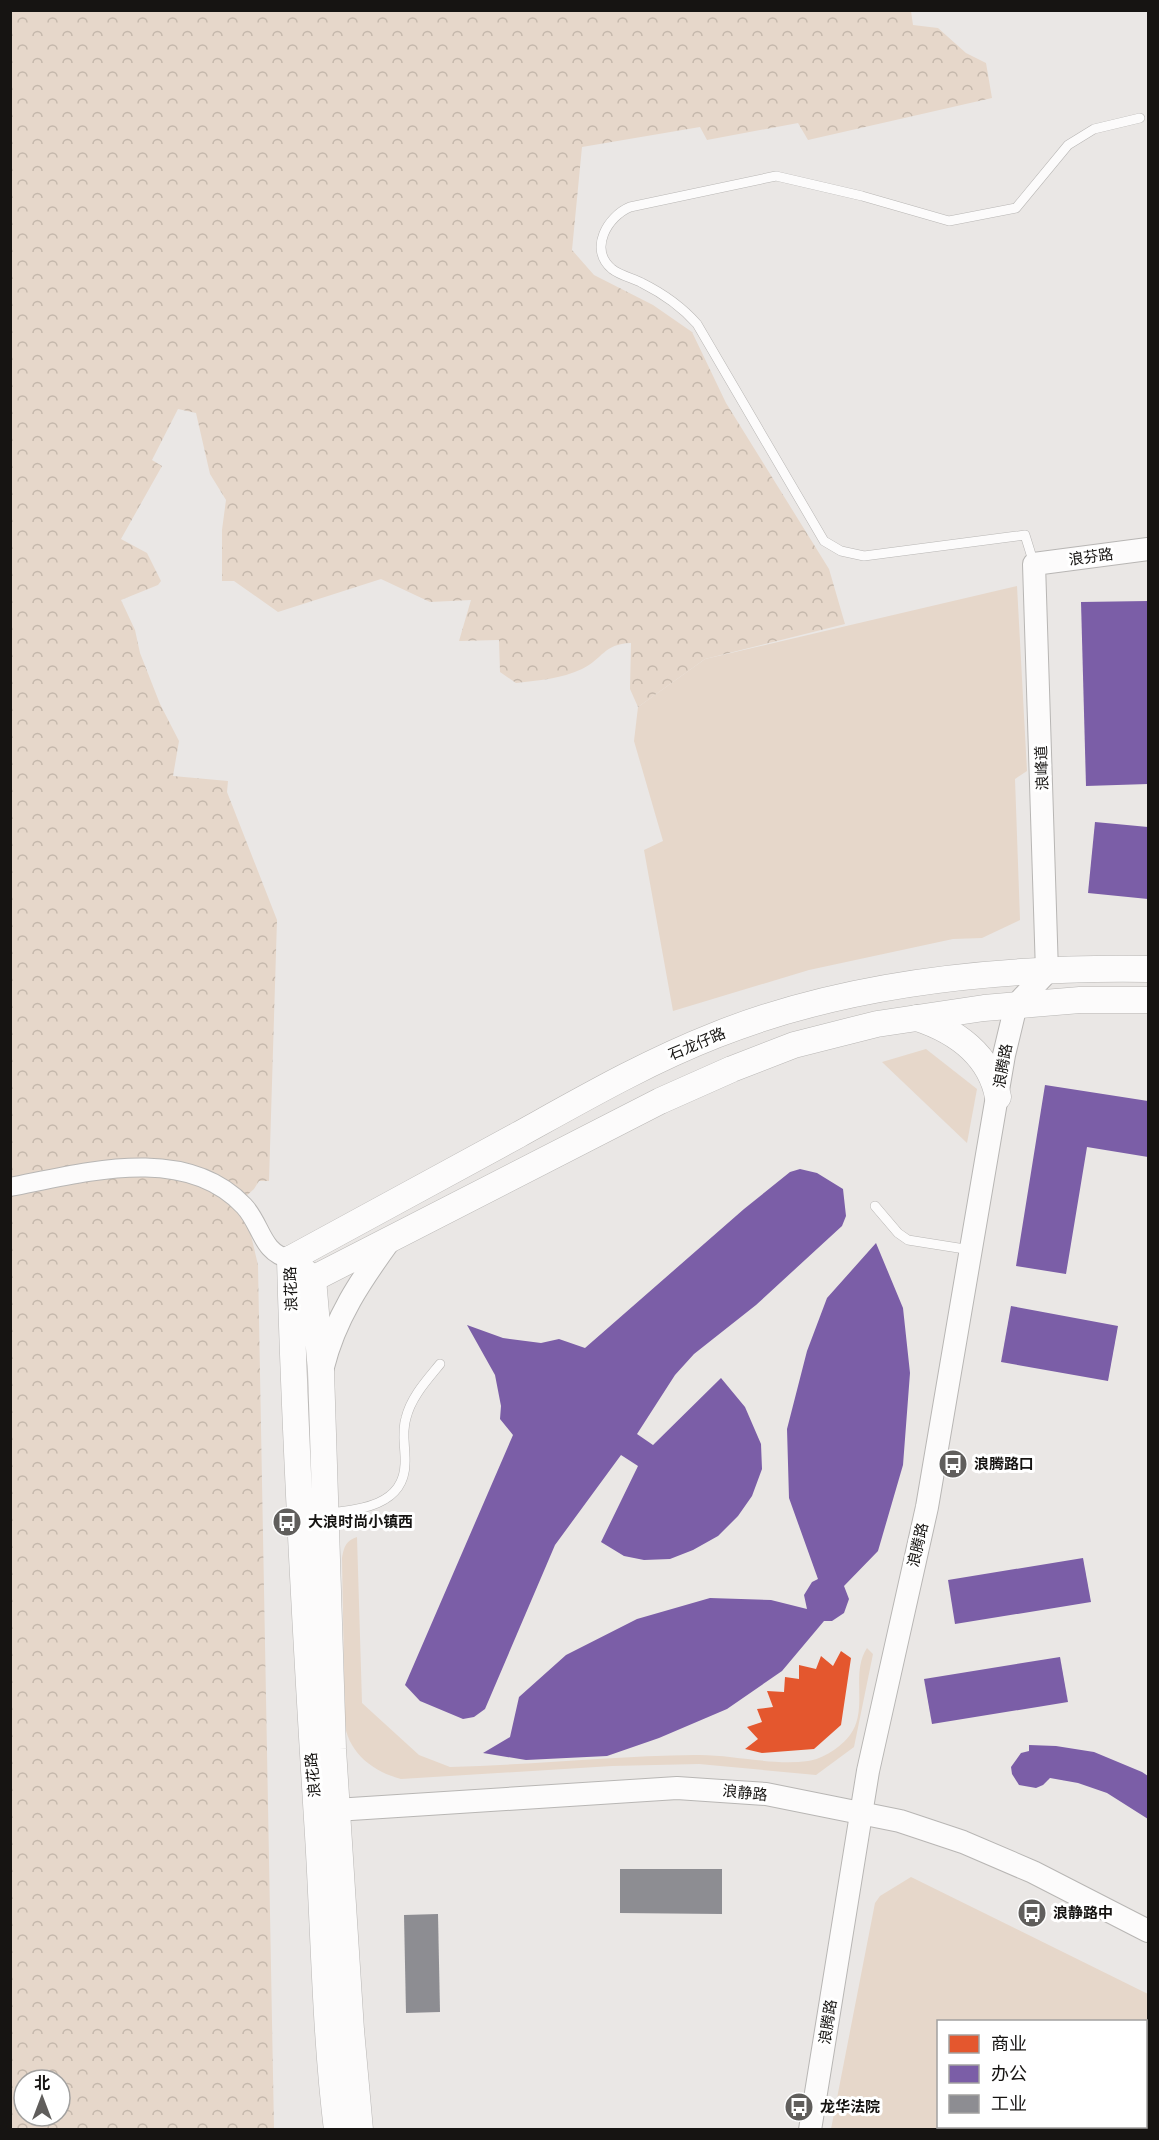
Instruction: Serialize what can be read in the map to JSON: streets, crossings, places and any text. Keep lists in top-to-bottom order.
{
  "streets": {
    "main road": ["石龙仔路", "浪花路"],
    "street": [
      "浪芬路",
      "浪峰道",
      "浪腾路",
      "浪静路"
    ]
  },
  "crossings": [
    ["浪芬路", "浪峰道"],
    ["浪峰道", "石龙仔路"],
    ["石龙仔路", "浪花路"],
    ["浪腾路", "浪静路"],
    ["浪花路", "浪静路"]
  ],
  "places": {
    "bus stop": [
      "浪腾路口",
      "大浪时尚小镇西",
      "浪静路中",
      "龙华法院"
    ]
  },
  "legend": ["商业", "办公", "工业"],
  "north": "top"
}
